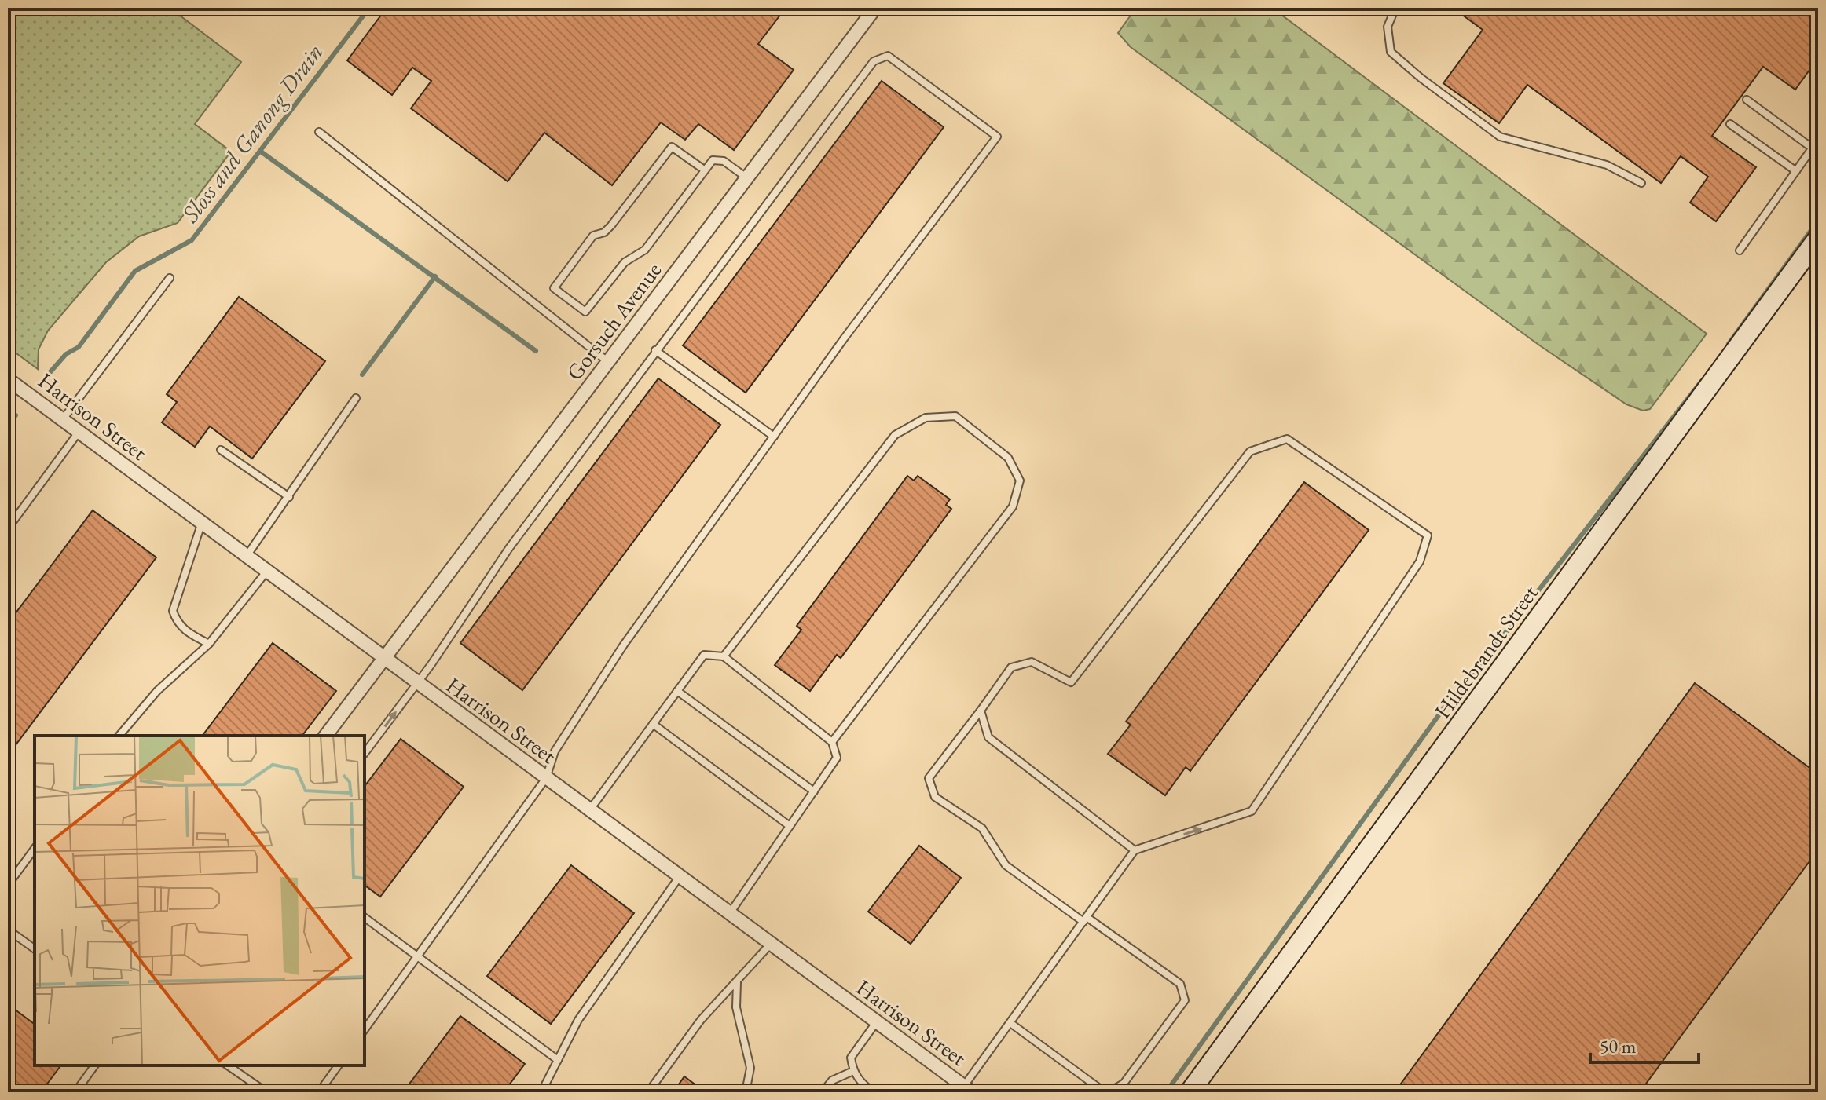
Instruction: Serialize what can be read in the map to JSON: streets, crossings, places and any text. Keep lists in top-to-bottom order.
{
  "streets": {
    "street": ["Gorsuch Avenue", "Harrison Street", "Hildebrandt Street"]
  },
  "crossings": [
    ["Gorsuch Avenue", "Harrison Street"]
  ],
  "water": ["Sloss and Ganong Drain"],
  "scale_bar": "50 m"
}
